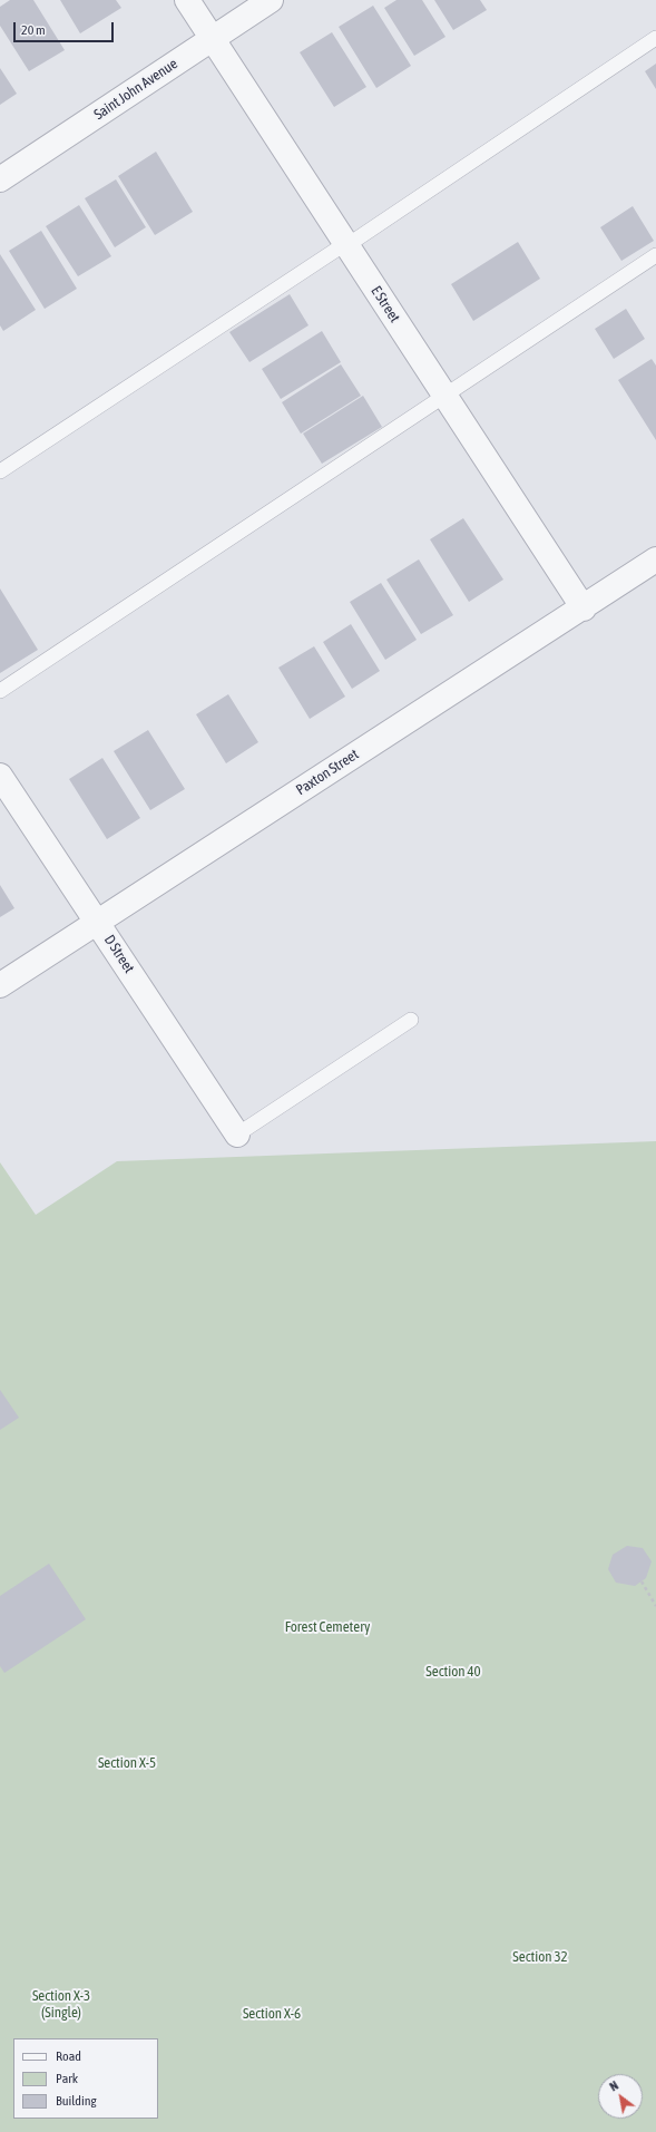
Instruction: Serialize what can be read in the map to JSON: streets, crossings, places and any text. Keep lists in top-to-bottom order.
{
  "streets": {
    "street": [
      "Saint John Avenue",
      "E Street",
      "Paxton Street",
      "D Street"
    ]
  },
  "crossings": [
    ["Saint John Avenue", "E Street"],
    ["E Street", "Paxton Street"],
    ["Paxton Street", "D Street"]
  ],
  "parks": [
    "Forest Cemetery",
    "Section 40",
    "Section X-5",
    "Section 32",
    "Section X-3 (Single)",
    "Section X-6"
  ],
  "legend": ["Road", "Park", "Building"],
  "scale_bar": "20 m",
  "north": "top left"
}
